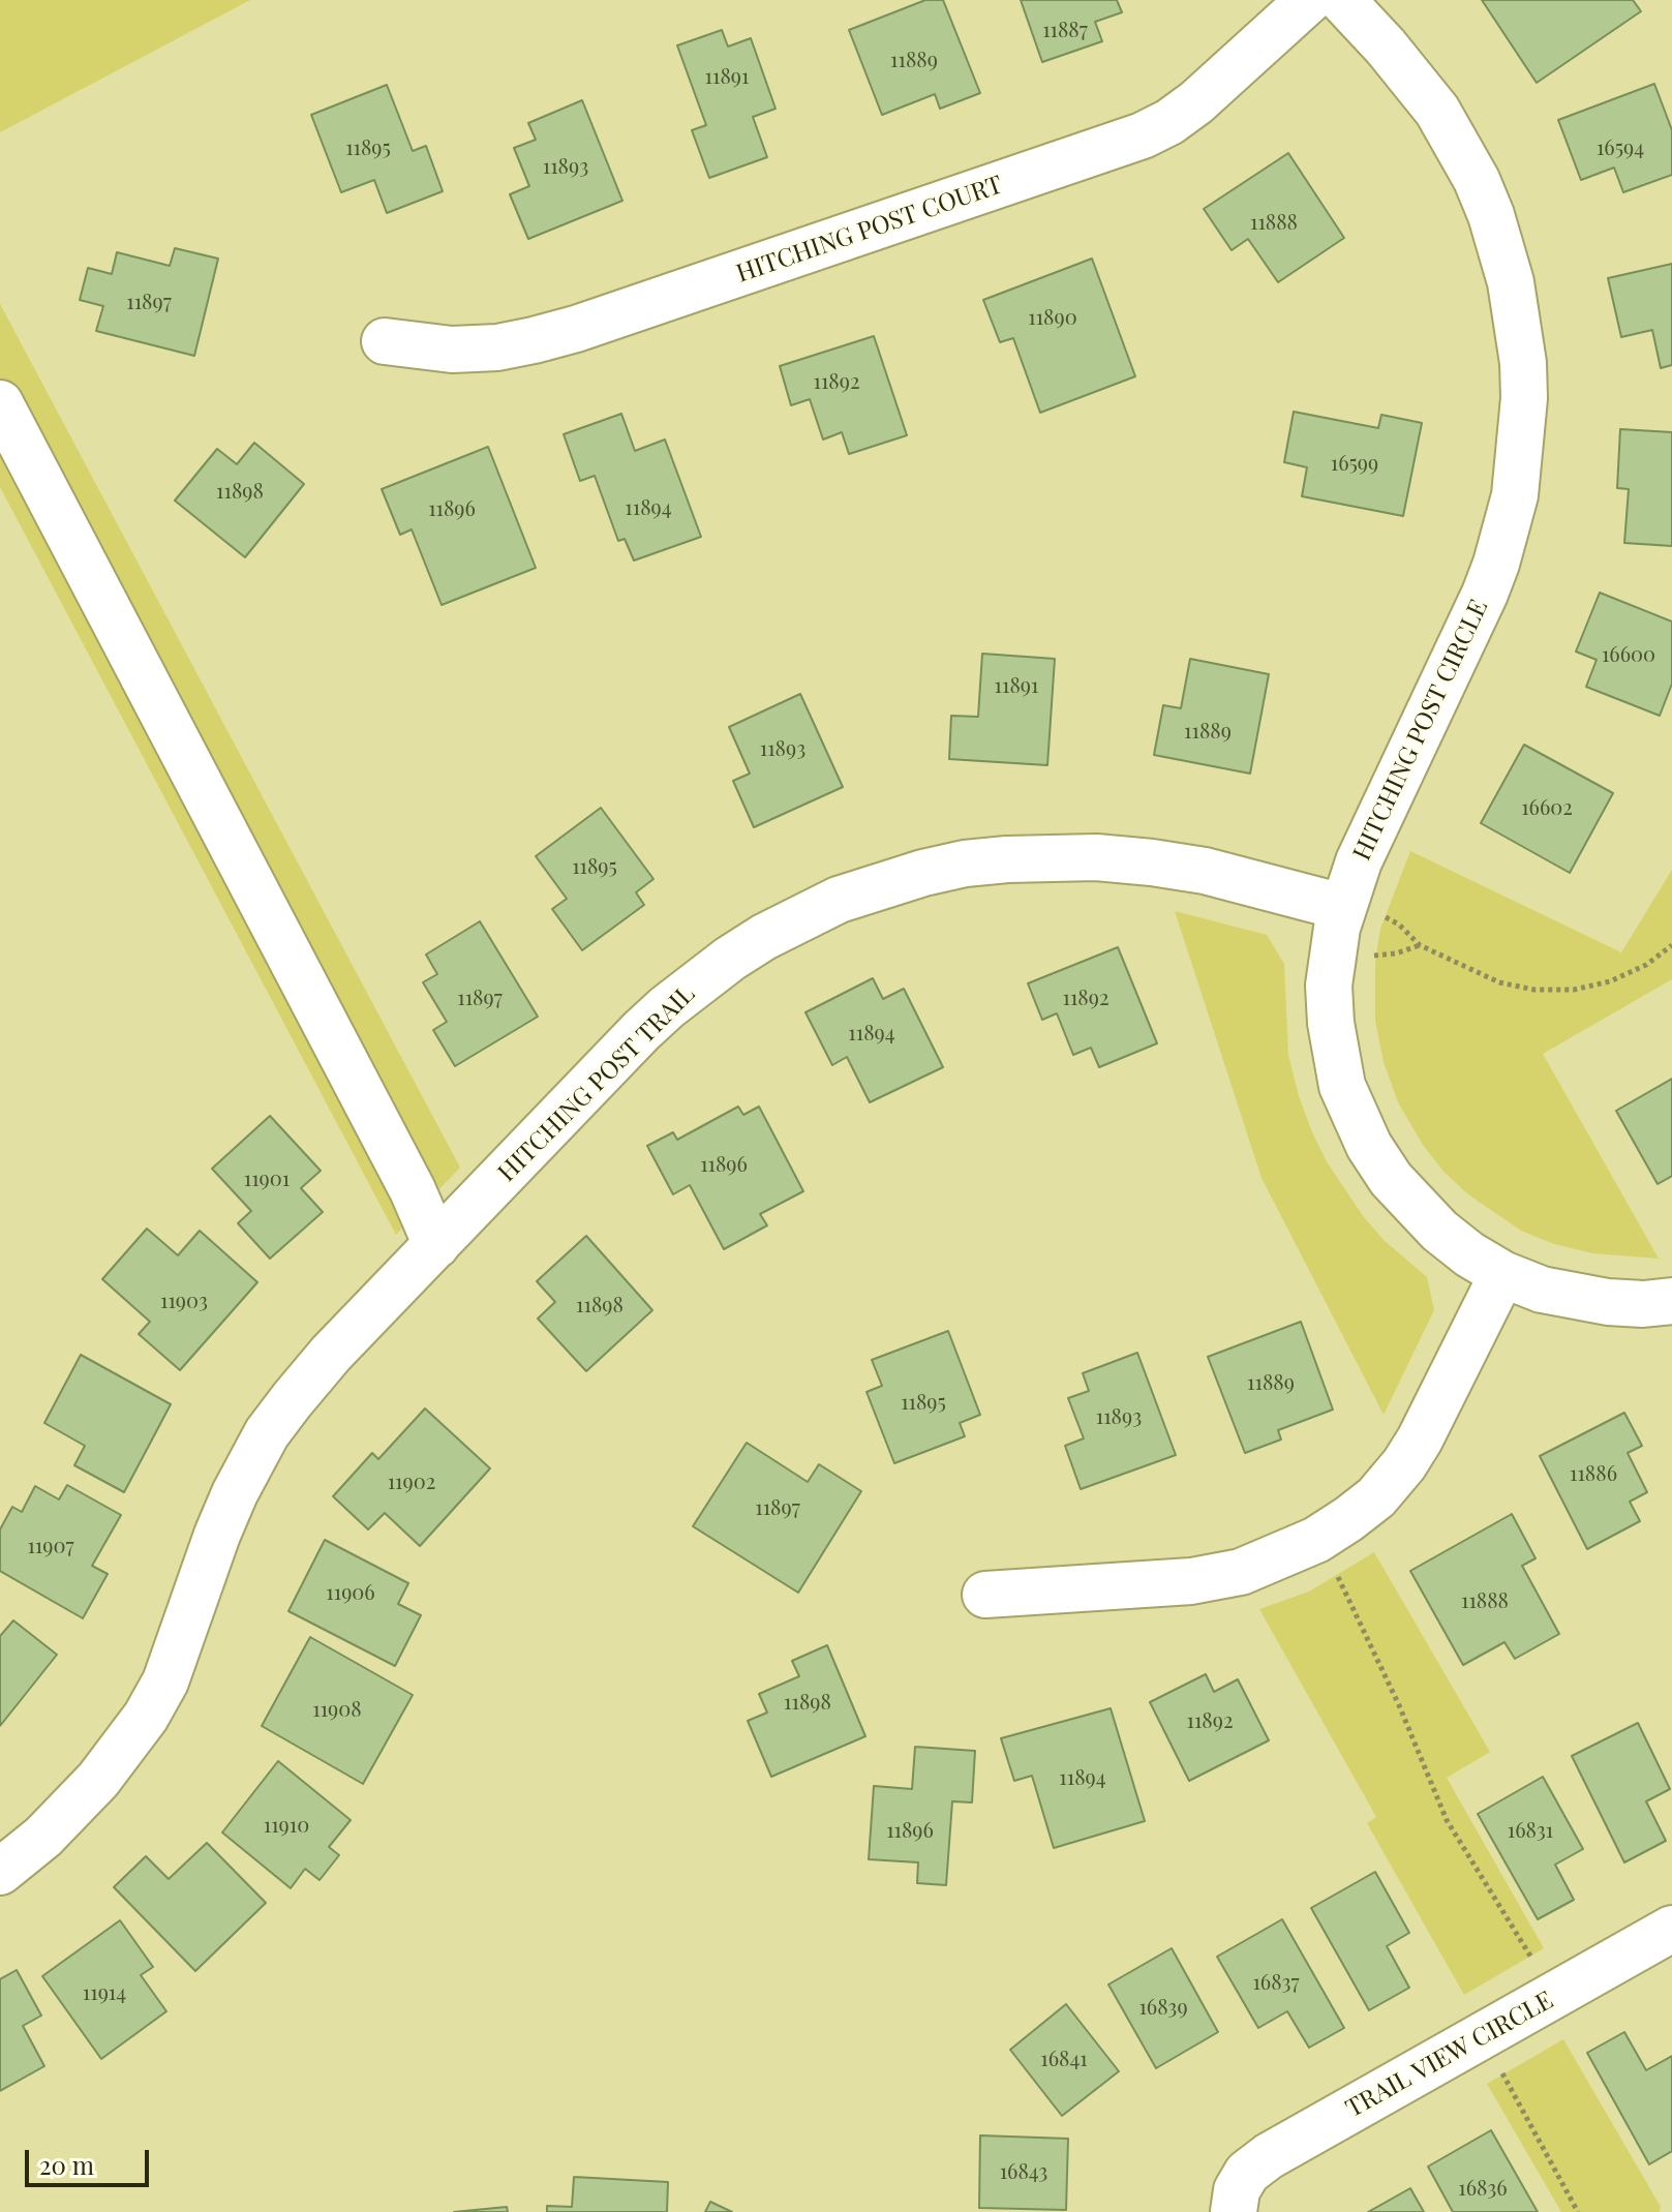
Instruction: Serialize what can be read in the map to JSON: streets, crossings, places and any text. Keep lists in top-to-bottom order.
{
  "streets": {
    "street": [
      "HITCHING POST COURT",
      "HITCHING POST CIRCLE",
      "HITCHING POST TRAIL",
      "TRAIL VIEW CIRCLE"
    ]
  },
  "crossings": [
    ["HITCHING POST CIRCLE", "HITCHING POST TRAIL"]
  ],
  "house_numbers": [
    "11887",
    "11889",
    "11891",
    "11895",
    "16594",
    "11893",
    "11888",
    "11897",
    "11890",
    "11892",
    "16599",
    "11898",
    "11894",
    "11896",
    "16600",
    "11891",
    "11889",
    "11893",
    "16602",
    "11895",
    "11897",
    "11892",
    "11894",
    "11896",
    "11901",
    "11903",
    "11898",
    "11889",
    "11895",
    "11893",
    "11886",
    "11902",
    "11897",
    "11907",
    "11906",
    "11888",
    "11898",
    "11908",
    "11892",
    "11894",
    "11910",
    "11896",
    "16831",
    "16837",
    "11914",
    "16839",
    "16841",
    "16843",
    "16836"
  ],
  "scale_bar": "20 m"
}
